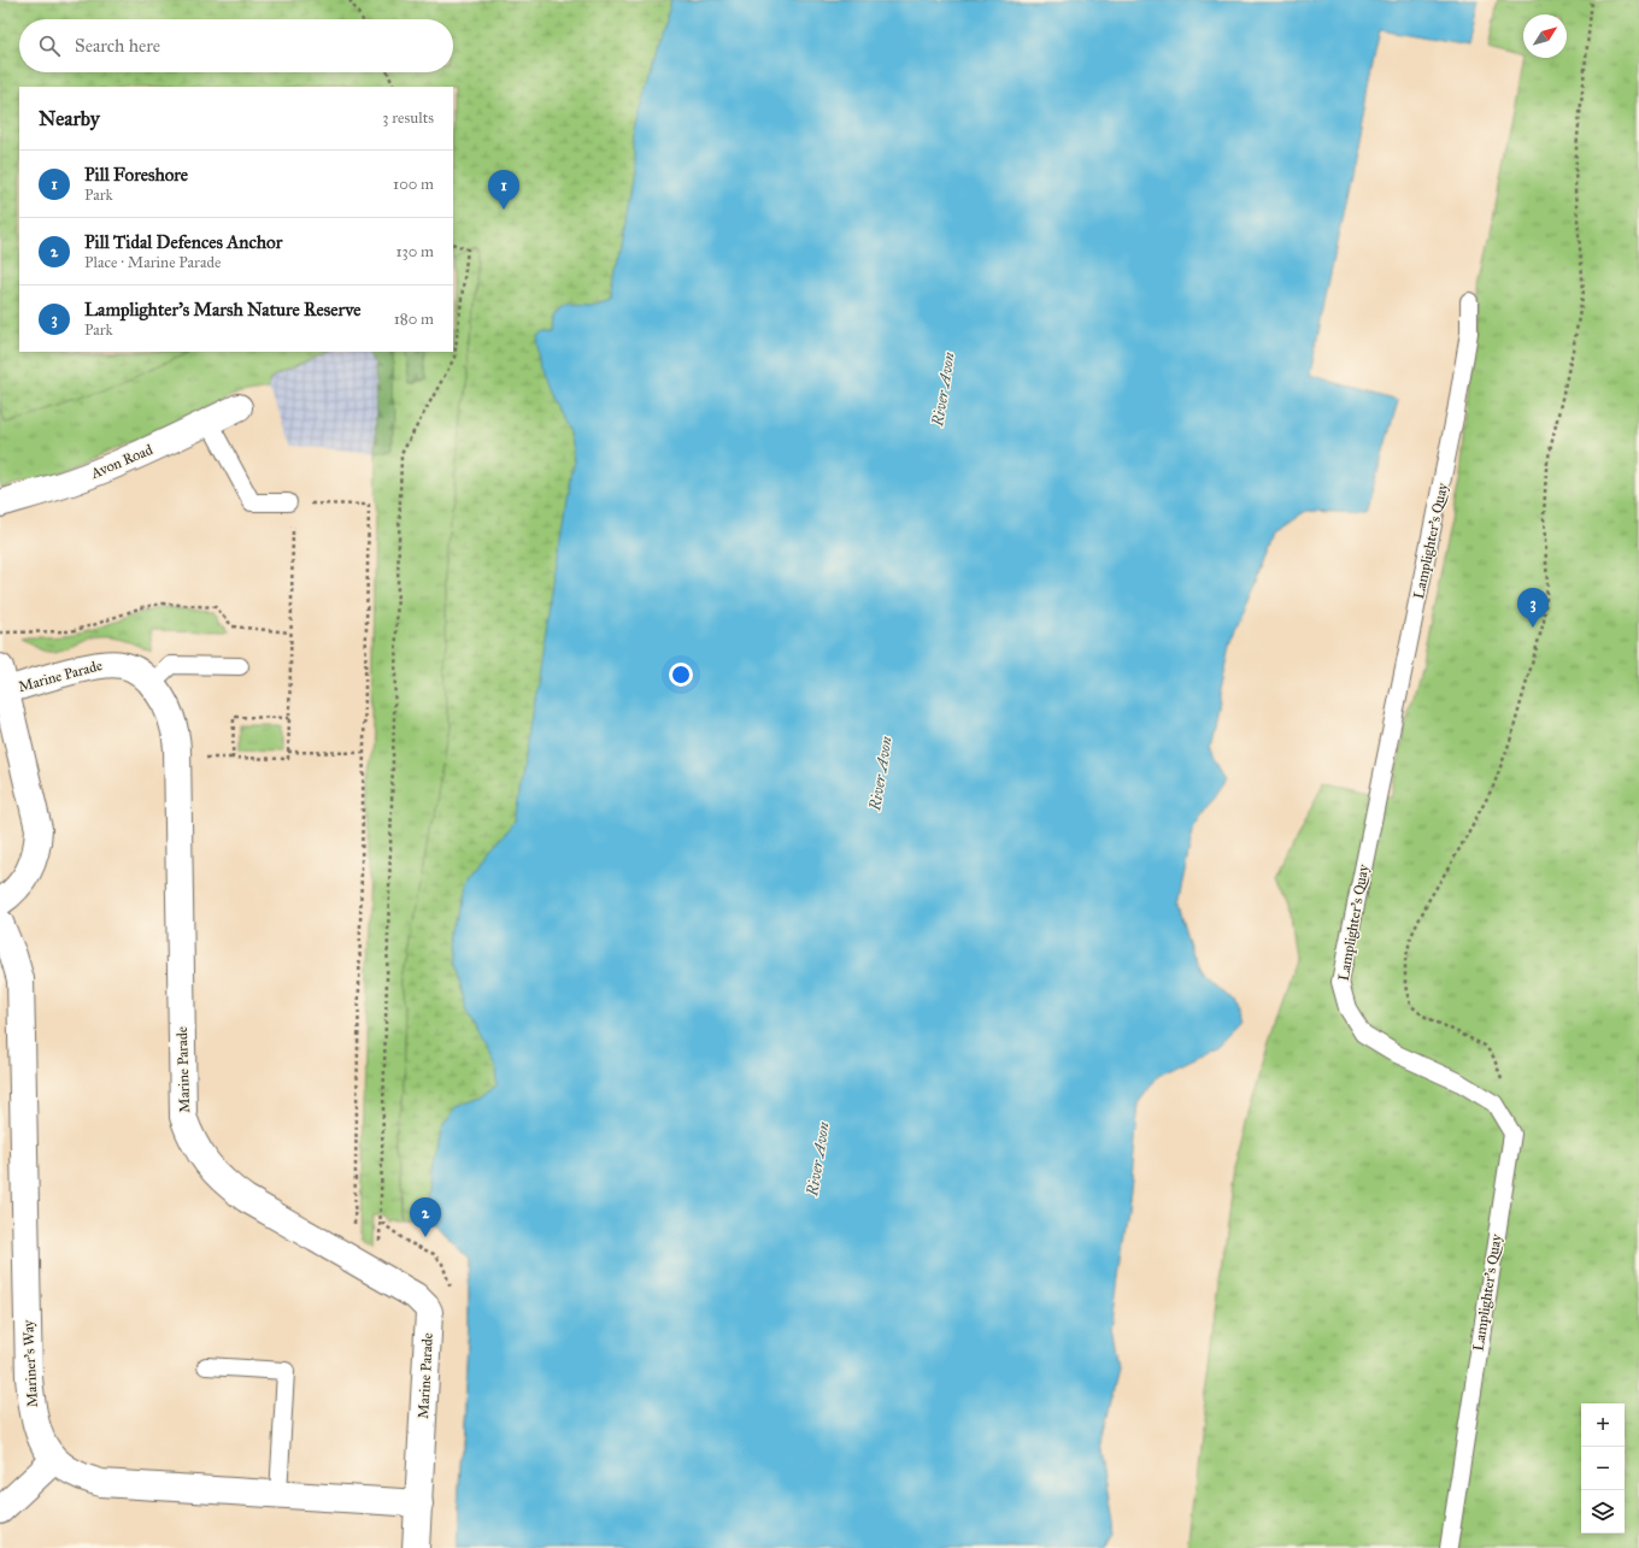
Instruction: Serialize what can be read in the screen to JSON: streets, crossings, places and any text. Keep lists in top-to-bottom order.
{
  "streets": {
    "street": ["Avon Road", "Marine Parade", "Mariner's Way"],
    "lane": ["Lamplighter's Quay"]
  },
  "crossings": [
    ["Marine Parade", "Mariner's Way"]
  ],
  "water": ["River Avon"],
  "north": "top right",
  "page": {
    "search": "Search here",
    "heading": ["Nearby", "3 results"],
    "list": [
      {
        "mark": "1",
        "name": "Pill Foreshore",
        "note": "Park",
        "value": "100 m"
      },
      {
        "mark": "2",
        "name": "Pill Tidal Defences Anchor",
        "note": "Place · Marine Parade",
        "value": "130 m"
      },
      {
        "mark": "3",
        "name": "Lamplighter's Marsh Nature Reserve",
        "note": "Park",
        "value": "180 m"
      }
    ],
    "pins": ["1", "3", "2"],
    "map_buttons": ["+", "−"]
  }
}
